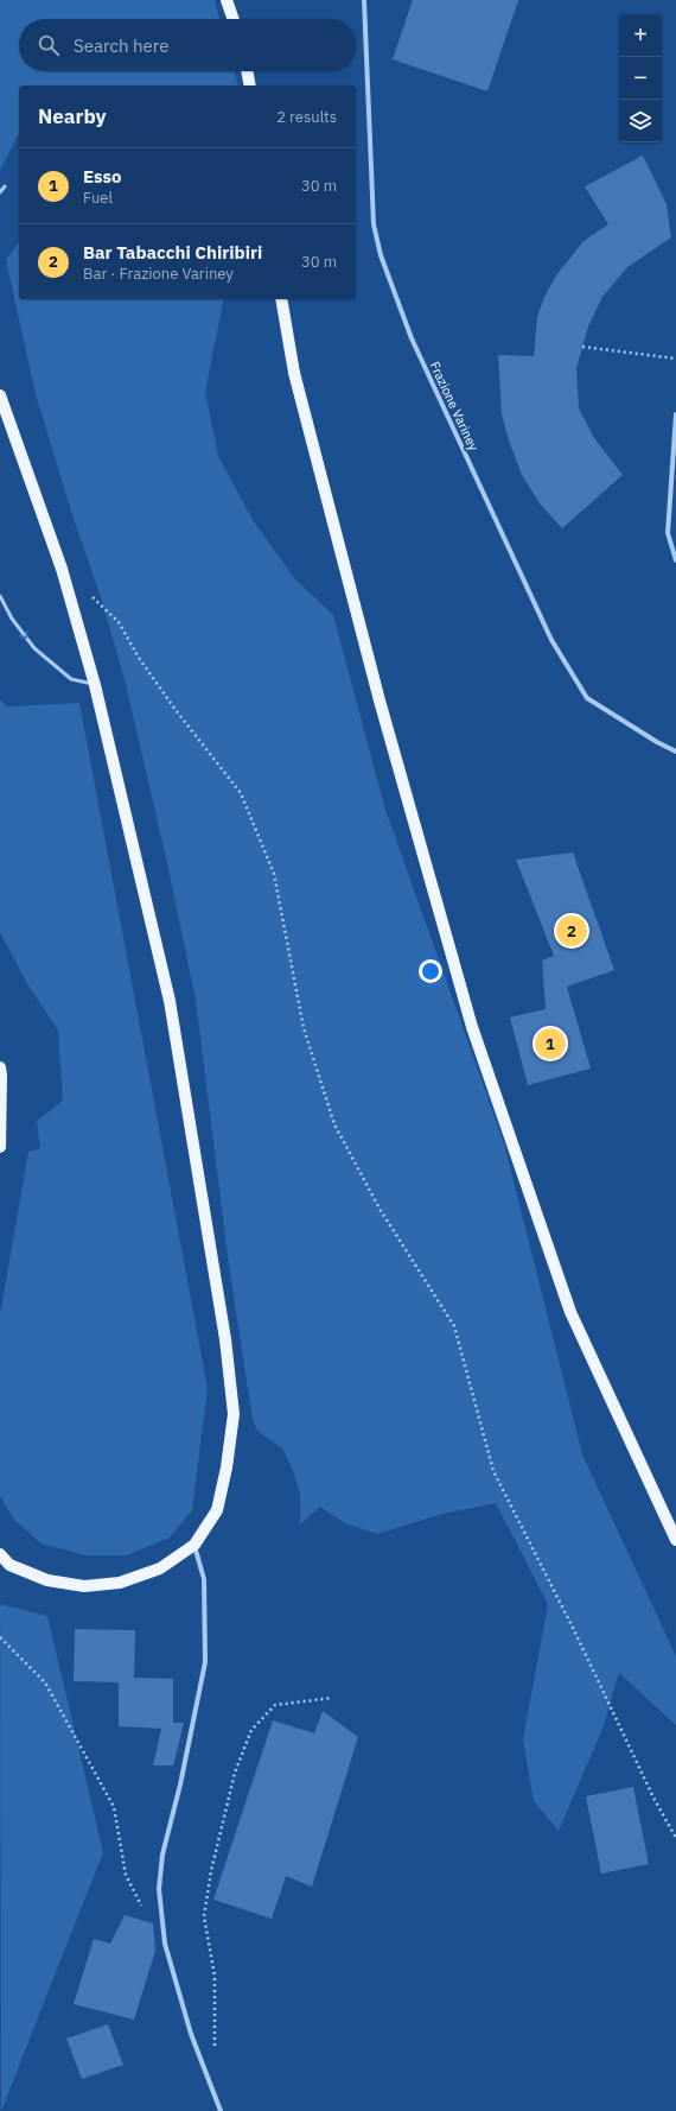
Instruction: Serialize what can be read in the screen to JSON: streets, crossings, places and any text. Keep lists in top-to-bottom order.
{
  "streets": {
    "street": ["Frazione Variney"]
  },
  "page": {
    "map_buttons": ["+", "−"],
    "search": "Search here",
    "heading": ["Nearby", "2 results"],
    "list": [
      {
        "mark": "1",
        "name": "Esso",
        "note": "Fuel",
        "value": "30 m"
      },
      {
        "mark": "2",
        "name": "Bar Tabacchi Chiribiri",
        "note": "Bar · Frazione Variney",
        "value": "30 m"
      }
    ],
    "pins": ["2", "1"]
  }
}
